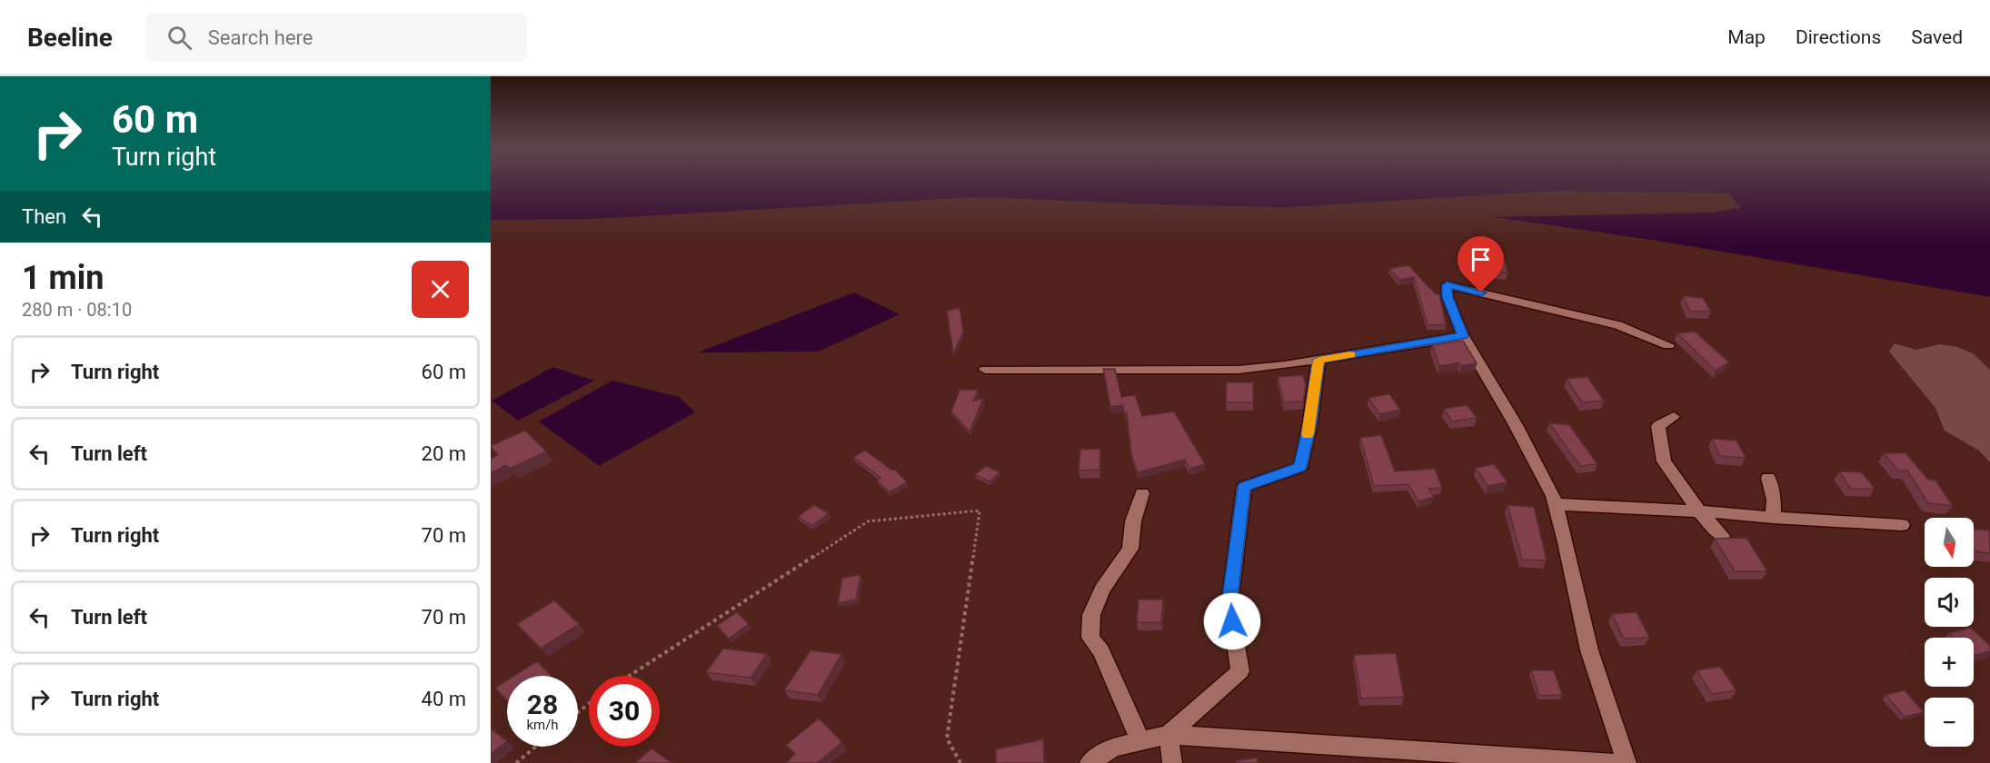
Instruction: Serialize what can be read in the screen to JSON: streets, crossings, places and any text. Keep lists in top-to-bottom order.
{
  "north": "bottom",
  "page": {
    "header": "Beeline",
    "search": "Search here",
    "nav": ["Map", "Directions", "Saved"],
    "turn": ["60 m", "Turn right"],
    "then": "Then",
    "heading": ["1 min", "280 m · 08:10"],
    "list": [
      {
        "name": "Turn right",
        "value": "60 m"
      },
      {
        "name": "Turn left",
        "value": "20 m"
      },
      {
        "name": "Turn right",
        "value": "70 m"
      },
      {
        "name": "Turn left",
        "value": "70 m"
      },
      {
        "name": "Turn right",
        "value": "40 m"
      }
    ],
    "map_buttons": ["+", "−"],
    "speed": "28 km/h",
    "limit": "30"
  }
}
